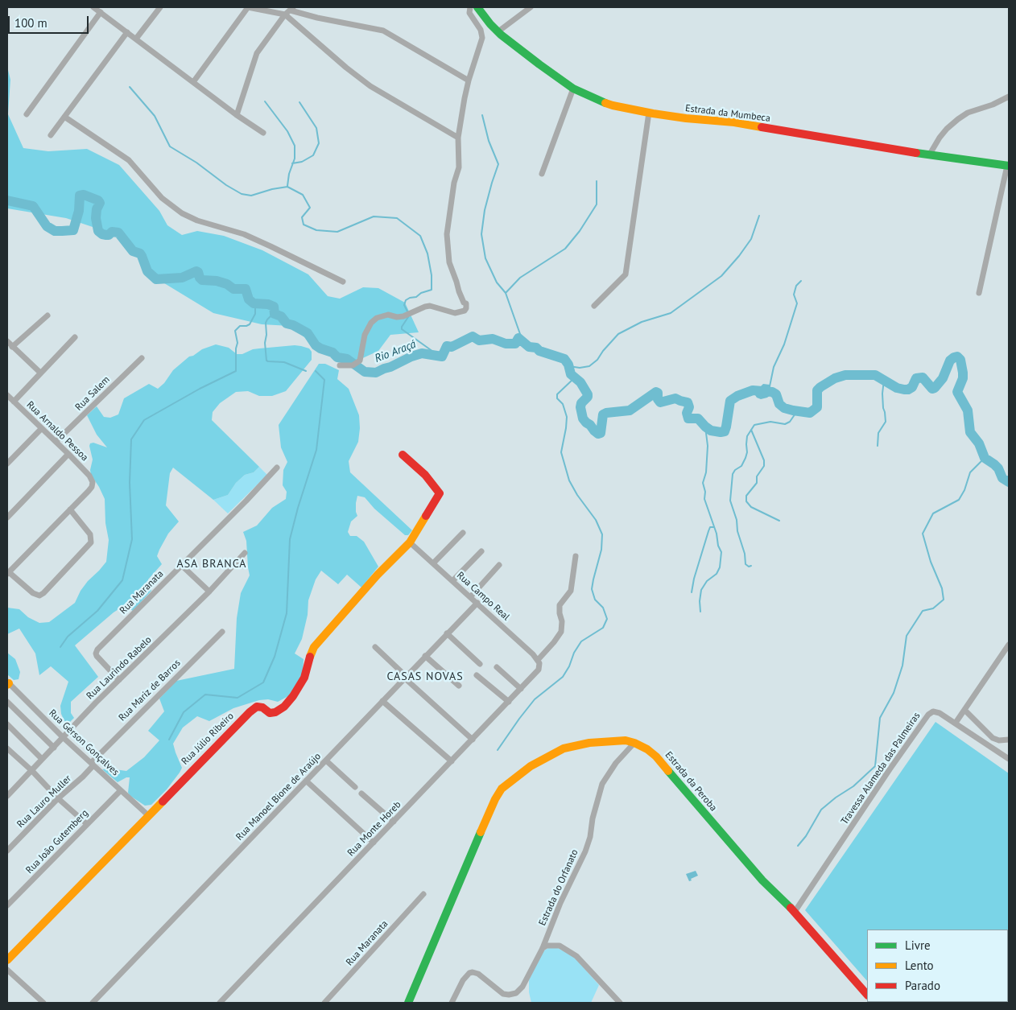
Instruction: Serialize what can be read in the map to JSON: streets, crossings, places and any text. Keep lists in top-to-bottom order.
{
  "streets": {
    "street": [
      "Estrada da Mumbeca",
      "Rua Salem",
      "Rua Arnaldo Pessoa",
      "Rua Maranata",
      "Rua Campo Real",
      "Rua Laurindo Rabelo",
      "Rua Mariz de Barros",
      "Rua Júlio Ribeiro",
      "Rua Gérson Gonçalves",
      "Travessa Alameda das Palmeiras",
      "Estrada da Peroba",
      "Rua Manoel Bione de Araújo",
      "Rua Lauro Muller",
      "Rua Monte Horeb",
      "Rua João Gutemberg",
      "Estrada do Orfanato"
    ]
  },
  "crossings": [
    ["Rua Salem", "Rua Arnaldo Pessoa"],
    ["Rua Maranata", "Rua Laurindo Rabelo"],
    ["Rua Campo Real", "Rua Júlio Ribeiro"],
    ["Rua Campo Real", "Rua Manoel Bione de Araújo"],
    ["Rua Campo Real", "Rua Monte Horeb"],
    ["Rua Laurindo Rabelo", "Rua Gérson Gonçalves"],
    ["Rua Mariz de Barros", "Rua Gérson Gonçalves"],
    ["Rua Mariz de Barros", "Rua Lauro Muller"],
    ["Rua Júlio Ribeiro", "Rua Gérson Gonçalves"],
    ["Rua Gérson Gonçalves", "Rua Lauro Muller"],
    ["Rua Gérson Gonçalves", "Rua João Gutemberg"],
    ["Travessa Alameda das Palmeiras", "Estrada da Peroba"],
    ["Estrada da Peroba", "Estrada do Orfanato"]
  ],
  "districts": ["ASA BRANCA", "CASAS NOVAS"],
  "water": ["Rio Araçá"],
  "legend": ["Livre", "Lento", "Parado"],
  "scale_bar": "100 m"
}
